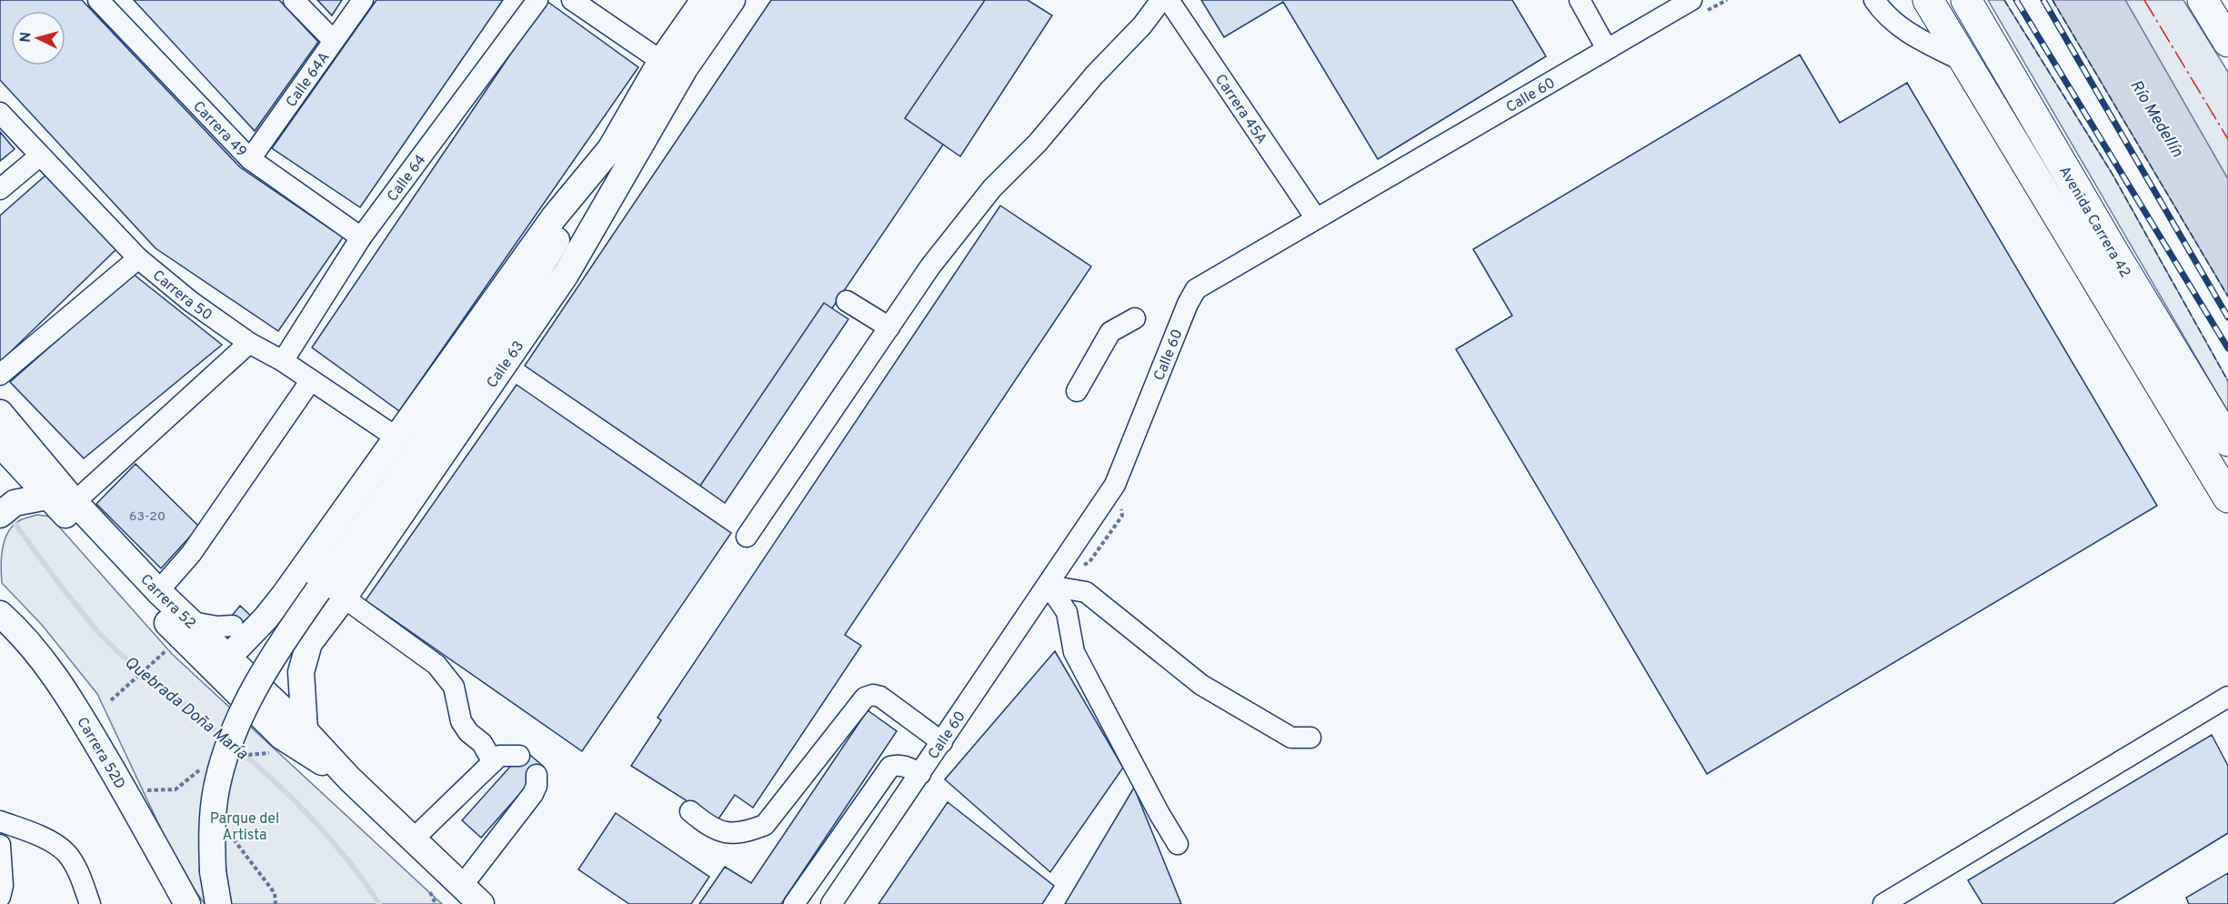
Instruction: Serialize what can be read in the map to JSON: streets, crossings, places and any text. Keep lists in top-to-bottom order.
{
  "streets": {
    "highway": ["Avenida Carrera 42"],
    "main road": ["Calle 63", "Carrera 52", "Carrera 52D"],
    "street": [
      "Calle 64A",
      "Calle 60",
      "Carrera 45A",
      "Carrera 49",
      "Calle 64",
      "Carrera 50"
    ]
  },
  "crossings": [
    ["Calle 64A", "Carrera 49"],
    ["Calle 60", "Carrera 45A"],
    ["Carrera 49", "Calle 64"],
    ["Calle 64", "Carrera 50"],
    ["Calle 63", "Carrera 52"]
  ],
  "water": ["Río Medellín", "Quebrada Doña María"],
  "parks": ["Parque del Artista"],
  "house_numbers": ["63-20"],
  "north": "left"
}
